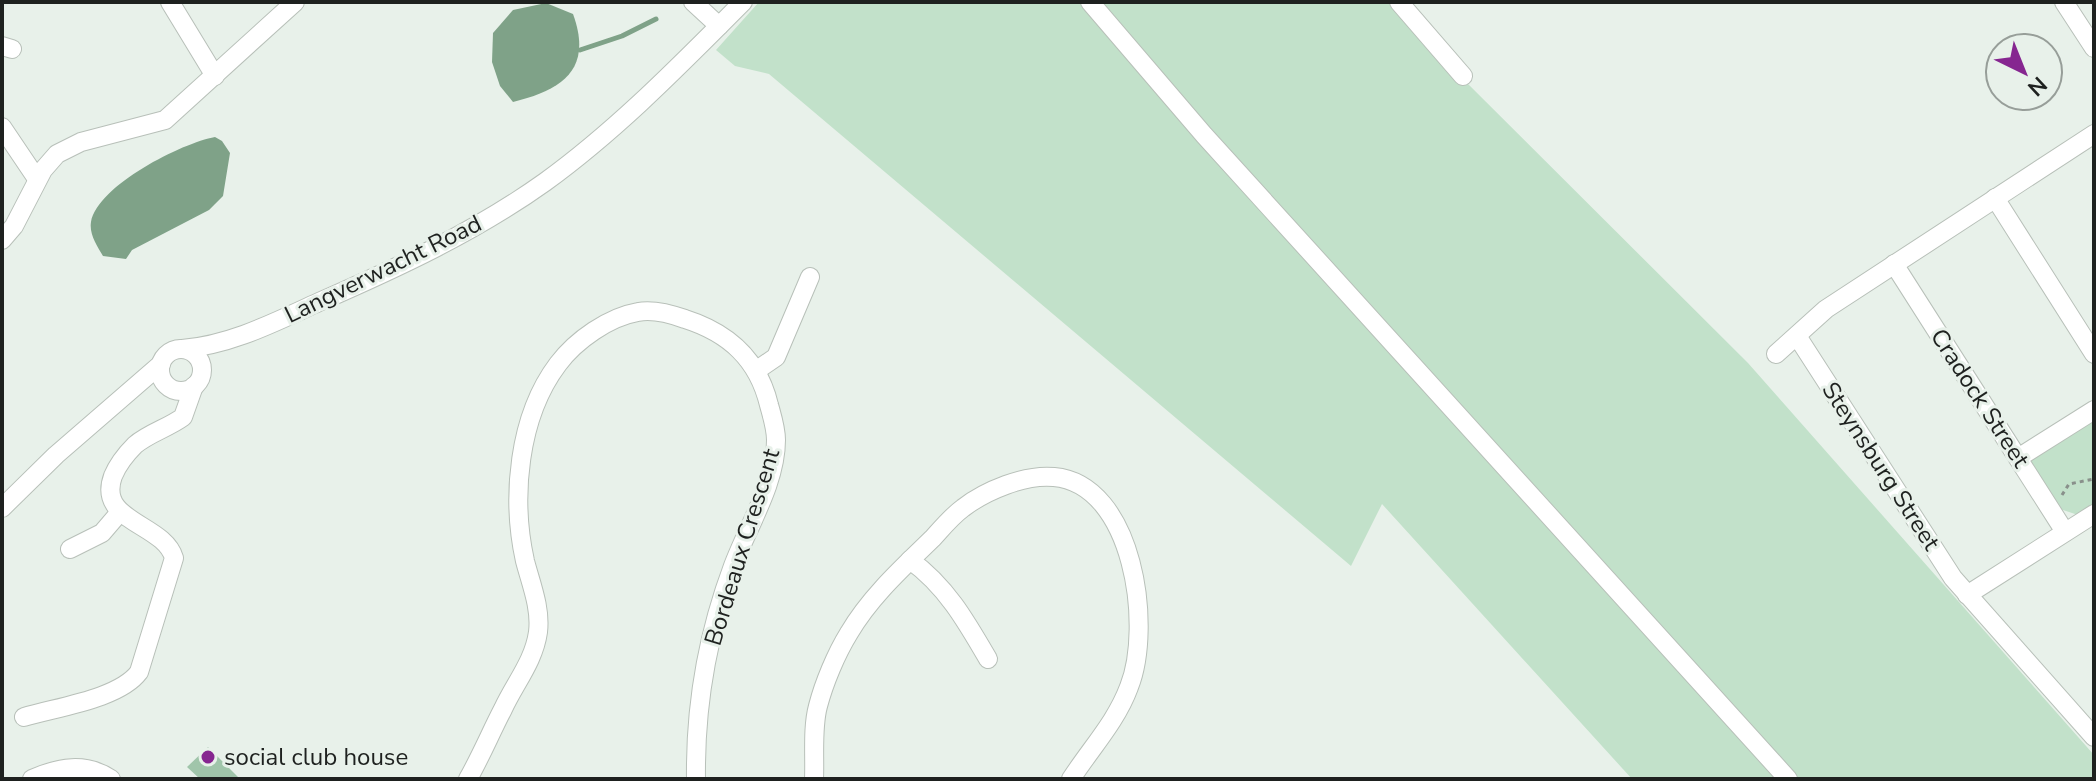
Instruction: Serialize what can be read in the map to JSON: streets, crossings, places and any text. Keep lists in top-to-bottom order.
{
  "streets": {
    "street": [
      "Langverwacht Road",
      "Cradock Street",
      "Steynsburg Street",
      "Bordeaux Crescent"
    ]
  },
  "places": ["social club house"],
  "north": "bottom right"
}
